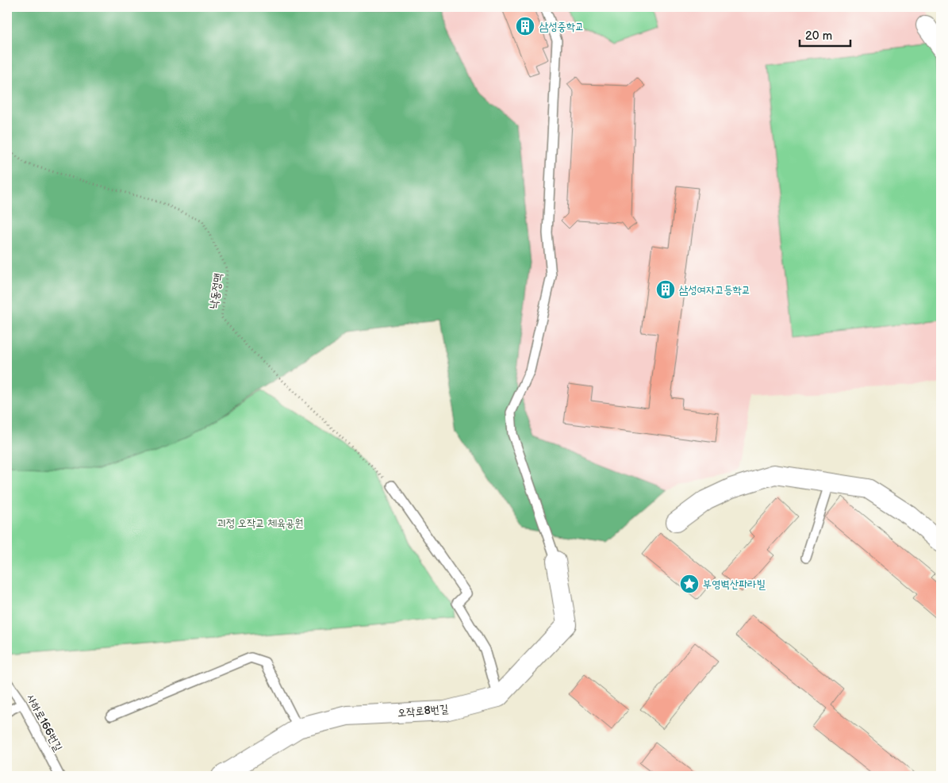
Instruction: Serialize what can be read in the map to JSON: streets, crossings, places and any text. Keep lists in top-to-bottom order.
{
  "streets": {
    "street": ["오작로8번길"],
    "lane": ["사하로166번길"],
    "path": ["낙동정맥"]
  },
  "parks": ["괴정 오작교 체육공원"],
  "places": {
    "building": ["삼성중학교", "삼성여자고등학교"],
    "place": ["부영벽산파라빌"]
  },
  "scale_bar": "20 m"
}
